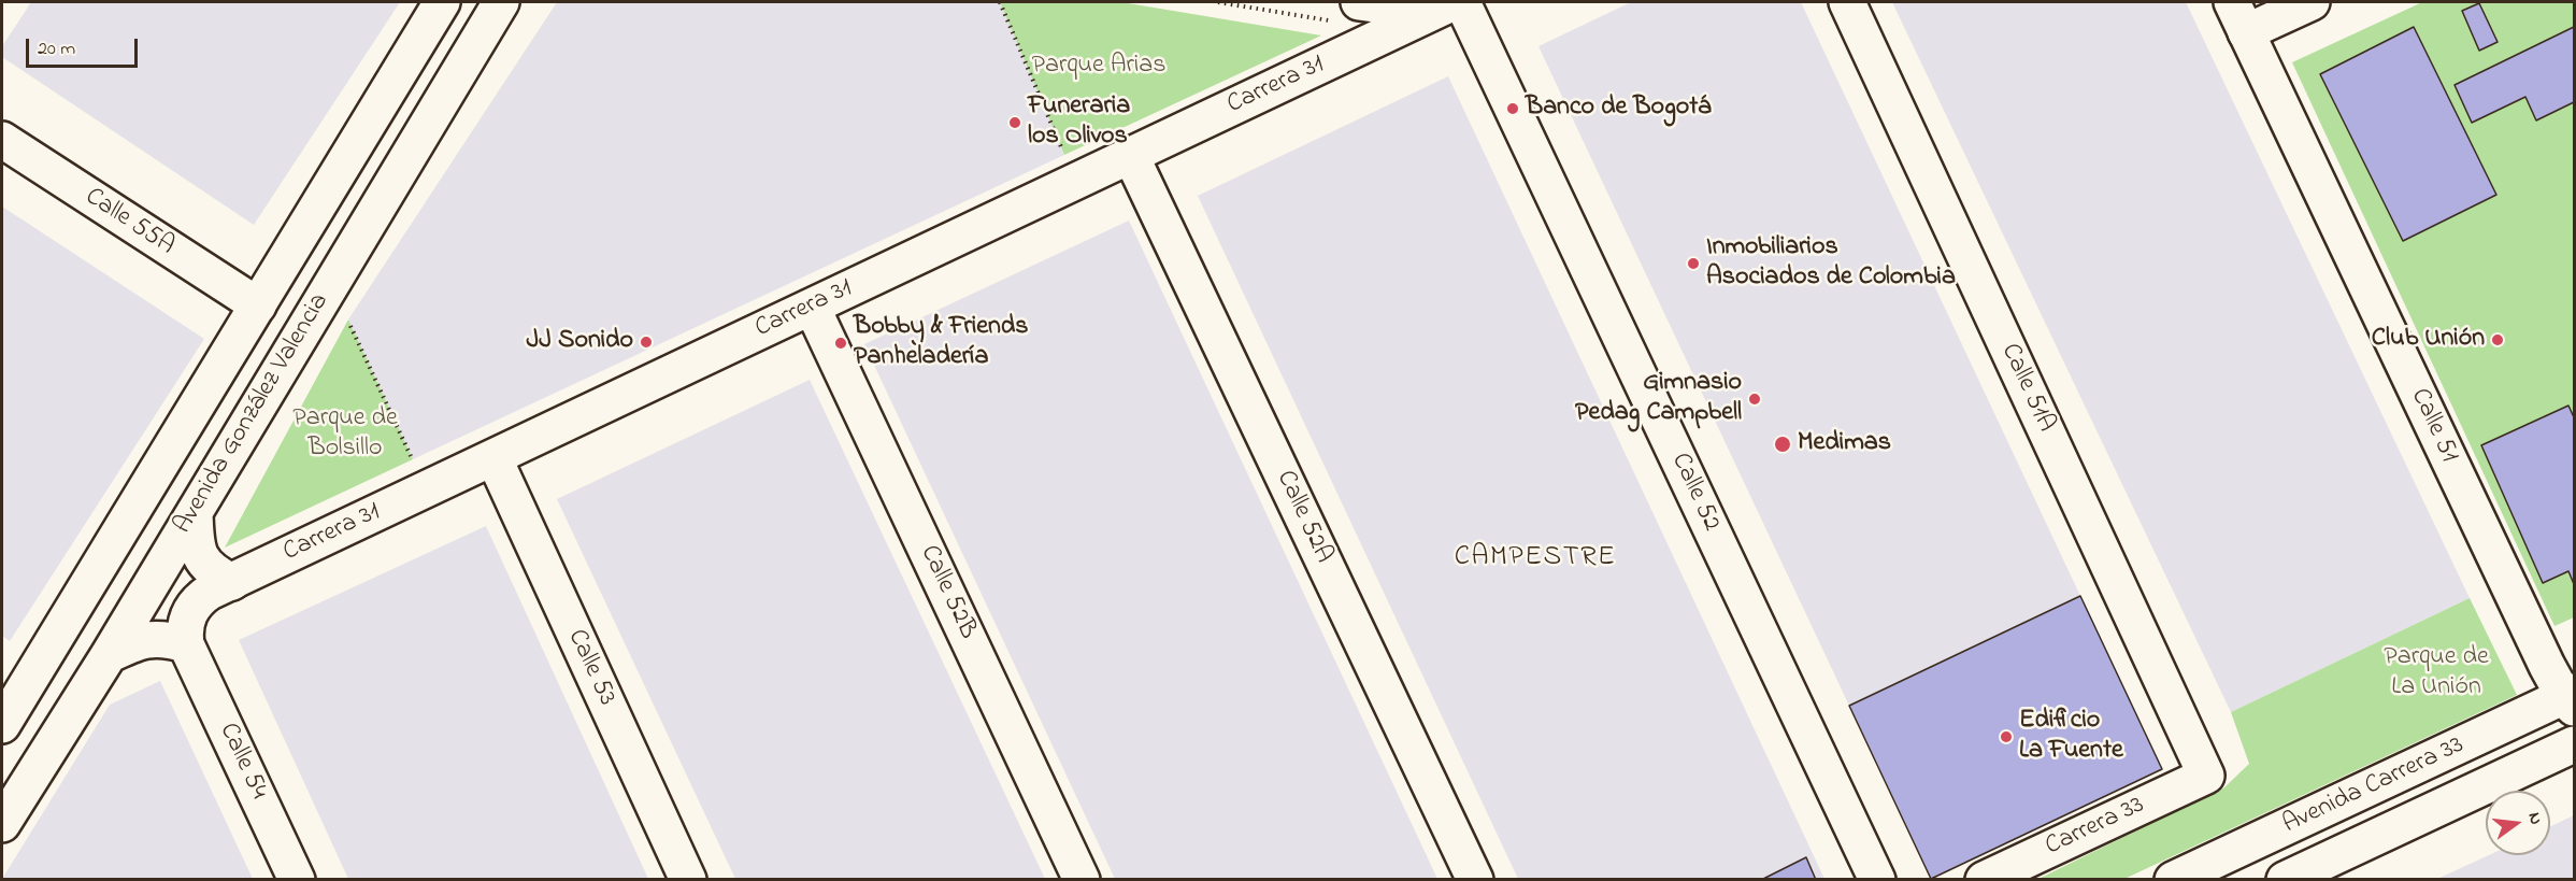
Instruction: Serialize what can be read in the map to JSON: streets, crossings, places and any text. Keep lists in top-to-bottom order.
{
  "streets": {
    "street": [
      "Carrera 31",
      "Calle 55A",
      "Calle 51A",
      "Avenida González Valencia",
      "Calle 51",
      "Calle 52",
      "Calle 52A",
      "Calle 52B",
      "Calle 53",
      "Calle 54",
      "Avenida Carrera 33",
      "Carrera 33"
    ]
  },
  "crossings": [
    ["Carrera 31", "Calle 52A"],
    ["Carrera 31", "Calle 52B"],
    ["Carrera 31", "Calle 53"],
    ["Carrera 31", "Calle 54"],
    ["Calle 55A", "Avenida González Valencia"],
    ["Calle 51A", "Carrera 33"],
    ["Calle 51", "Avenida Carrera 33"]
  ],
  "districts": ["CAMPESTRE"],
  "parks": ["Parque Arias", "Parque de Bolsillo", "Parque de La Unión"],
  "places": [
    "Banco de Bogotá",
    "Funeraria los Olivos",
    "Inmobiliarios Asociados de Colombia",
    "Club Unión",
    "JJ Sonido",
    "Bobby & Friends Panheladería",
    "Gimnasio Pedag Campbell",
    "Medimas",
    "Edificio La Fuente"
  ],
  "scale_bar": "20 m",
  "north": "right"
}
